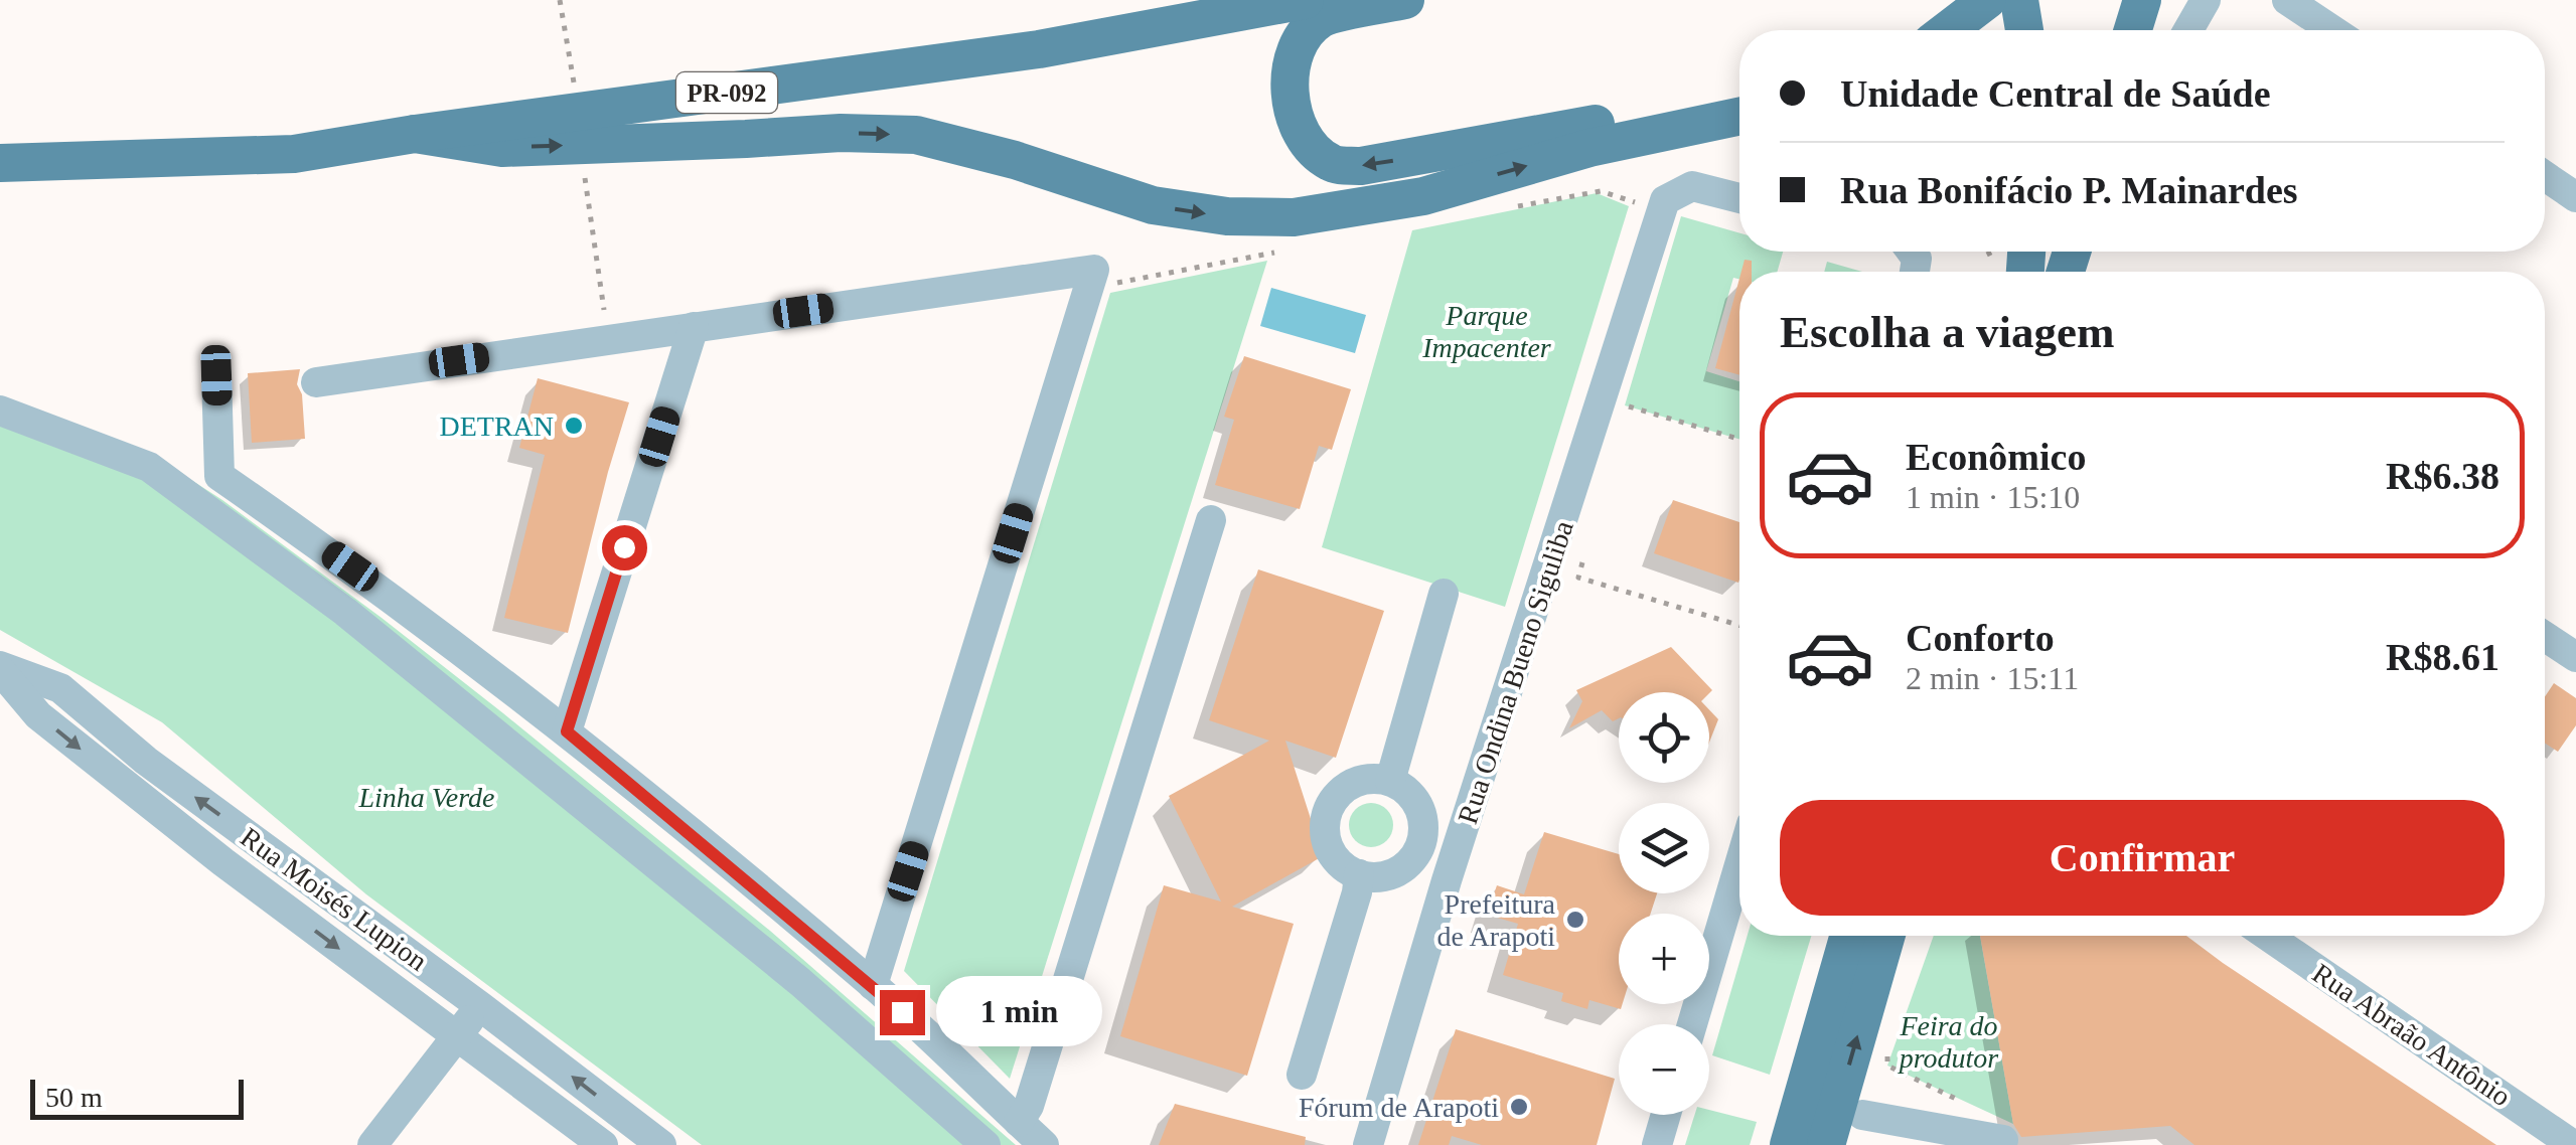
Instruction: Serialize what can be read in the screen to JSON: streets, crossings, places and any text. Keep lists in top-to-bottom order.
{
  "streets": {
    "main road": ["PR-092"],
    "street": ["Rua Ondina Bueno Siguliba", "Rua Moisés Lupion", "Rua Abraão Antônio"]
  },
  "parks": ["Parque Impacenter", "Linha Verde", "Feira do produtor"],
  "places": ["DETRAN", "Prefeitura de Arapoti", "Fórum de Arapoti"],
  "scale_bar": "50 m",
  "page": {
    "banner": ["Unidade Central de Saúde", "Rua Bonifácio P. Mainardes"],
    "heading": "Escolha a viagem",
    "list": [
      {
        "name": "Econômico",
        "note": "1 min · 15:10",
        "value": "R$6.38"
      },
      {
        "name": "Conforto",
        "note": "2 min · 15:11",
        "value": "R$8.61"
      }
    ],
    "map_buttons": ["+", "−"],
    "buttons": "Confirmar",
    "bubble": "1 min",
    "scale": "50 m"
  }
}
